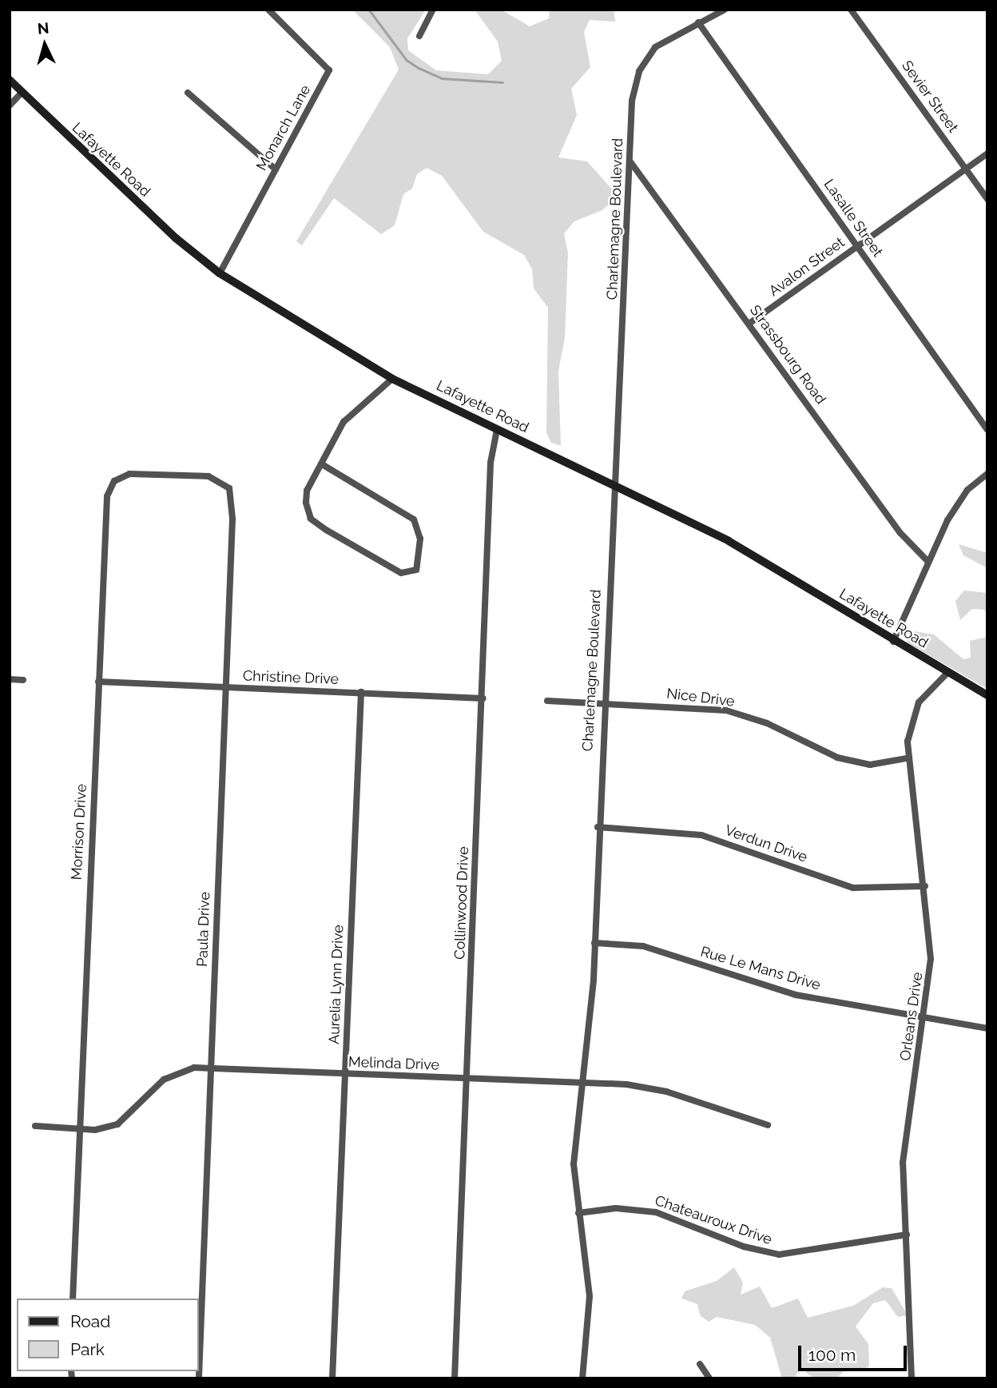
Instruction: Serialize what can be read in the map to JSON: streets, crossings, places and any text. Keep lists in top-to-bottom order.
{
  "streets": {
    "main road": ["Lafayette Road"],
    "street": [
      "Sevier Street",
      "Monarch Lane",
      "Lasalle Street",
      "Charlemagne Boulevard",
      "Avalon Street",
      "Strassbourg Road",
      "Christine Drive",
      "Nice Drive",
      "Morrison Drive",
      "Verdun Drive",
      "Collinwood Drive",
      "Paula Drive",
      "Rue Le Mans Drive",
      "Aurelia Lynn Drive",
      "Orleans Drive",
      "Melinda Drive",
      "Chateauroux Drive"
    ]
  },
  "crossings": [
    ["Sevier Street", "Avalon Street"],
    ["Monarch Lane", "Lafayette Road"],
    ["Lafayette Road", "Charlemagne Boulevard"],
    ["Lafayette Road", "Collinwood Drive"],
    ["Lafayette Road", "Orleans Drive"],
    ["Lasalle Street", "Charlemagne Boulevard"],
    ["Lasalle Street", "Avalon Street"],
    ["Charlemagne Boulevard", "Strassbourg Road"],
    ["Charlemagne Boulevard", "Nice Drive"],
    ["Charlemagne Boulevard", "Verdun Drive"],
    ["Charlemagne Boulevard", "Rue Le Mans Drive"],
    ["Charlemagne Boulevard", "Melinda Drive"],
    ["Charlemagne Boulevard", "Chateauroux Drive"],
    ["Avalon Street", "Strassbourg Road"],
    ["Christine Drive", "Morrison Drive"],
    ["Christine Drive", "Collinwood Drive"],
    ["Christine Drive", "Paula Drive"],
    ["Christine Drive", "Aurelia Lynn Drive"],
    ["Nice Drive", "Orleans Drive"],
    ["Morrison Drive", "Paula Drive"],
    ["Morrison Drive", "Melinda Drive"],
    ["Verdun Drive", "Orleans Drive"],
    ["Collinwood Drive", "Melinda Drive"],
    ["Paula Drive", "Melinda Drive"],
    ["Rue Le Mans Drive", "Orleans Drive"],
    ["Aurelia Lynn Drive", "Melinda Drive"],
    ["Orleans Drive", "Chateauroux Drive"]
  ],
  "legend": ["Road", "Park"],
  "scale_bar": "100 m",
  "north": "top"
}
